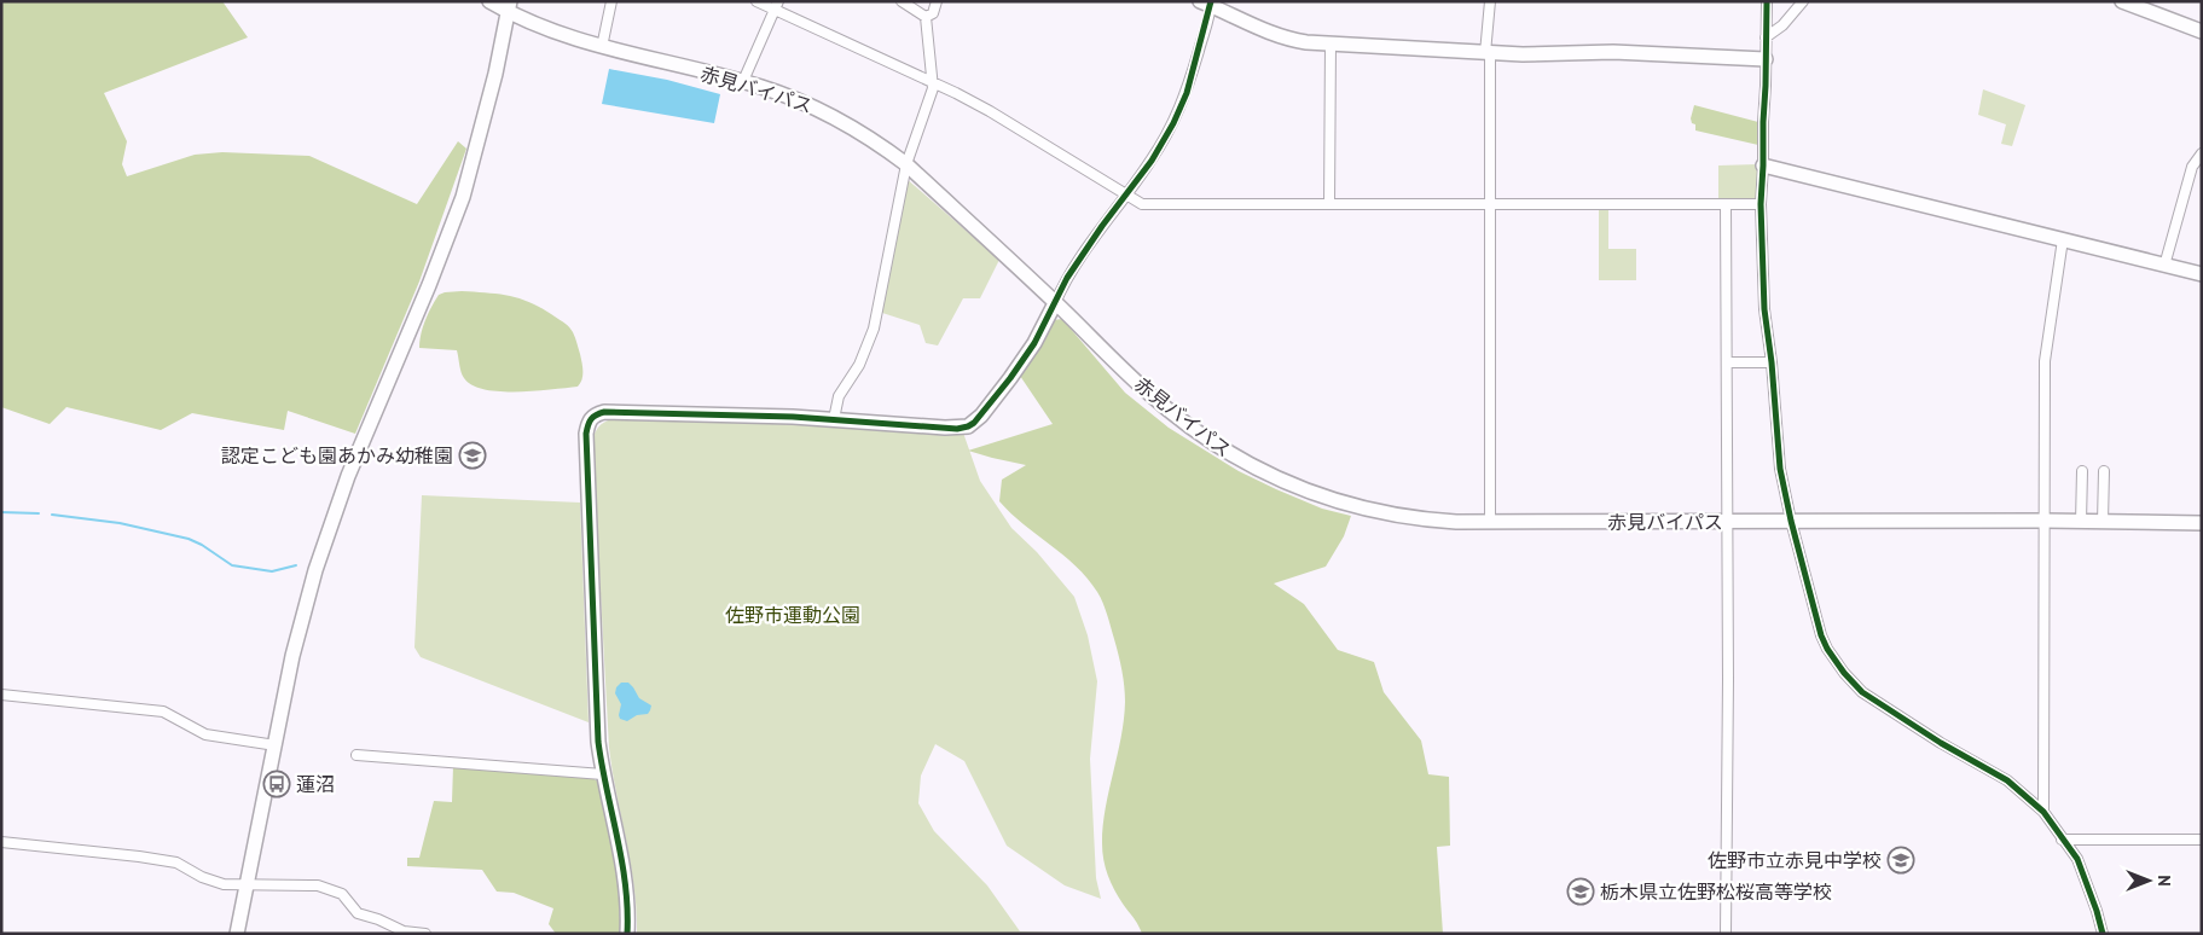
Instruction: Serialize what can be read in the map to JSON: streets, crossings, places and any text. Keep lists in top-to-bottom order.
{
  "streets": {
    "street": ["赤見バイパス"]
  },
  "parks": ["佐野市運動公園"],
  "places": {
    "school or university": ["認定こども園あかみ幼稚園", "佐野市立赤見中学校", "栃木県立佐野松桜高等学校"],
    "bus stop": ["蓮沼"]
  },
  "north": "right"
}
